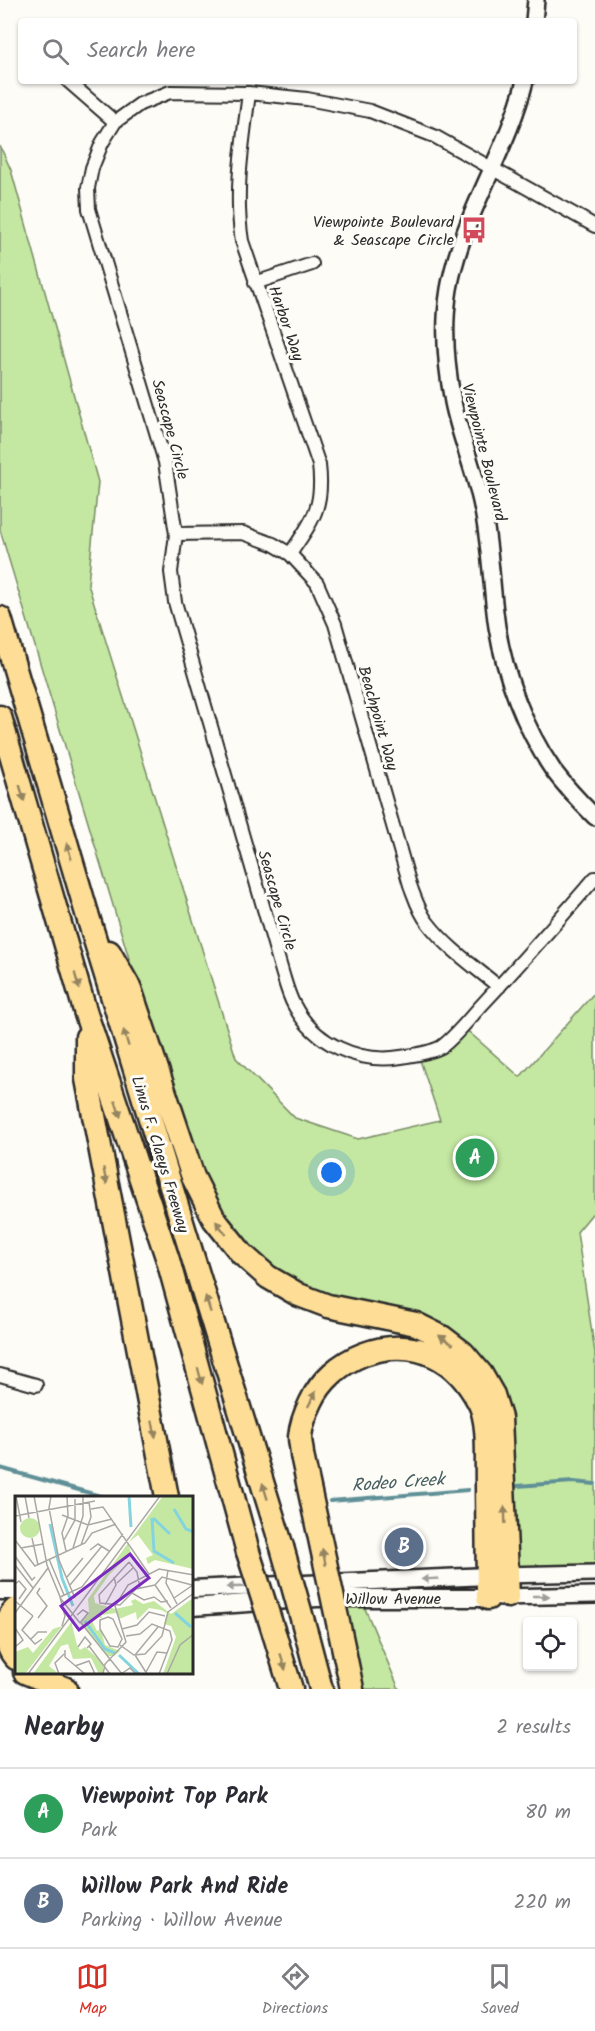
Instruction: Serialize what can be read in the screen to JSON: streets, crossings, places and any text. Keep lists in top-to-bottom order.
{
  "streets": {
    "highway": ["Linus F. Claeys Freeway"],
    "main road": ["Willow Avenue"],
    "street": [
      "Harbor Way",
      "Seascape Circle",
      "Viewpointe Boulevard",
      "Beachpoint Way"
    ]
  },
  "crossings": [
    ["Harbor Way", "Seascape Circle"],
    ["Harbor Way", "Beachpoint Way"],
    ["Seascape Circle", "Viewpointe Boulevard"],
    ["Seascape Circle", "Beachpoint Way"]
  ],
  "water": ["Rodeo Creek"],
  "places": {
    "bus stop": ["Viewpointe Boulevard & Seascape Circle"]
  },
  "page": {
    "search": "Search here",
    "pins": ["A", "B"],
    "heading": ["Nearby", "2 results"],
    "list": [
      {
        "mark": "A",
        "name": "Viewpoint Top Park",
        "note": "Park",
        "value": "80 m"
      },
      {
        "mark": "B",
        "name": "Willow Park And Ride",
        "note": "Parking · Willow Avenue",
        "value": "220 m"
      }
    ],
    "nav": ["Map", "Directions", "Saved"]
  }
}
